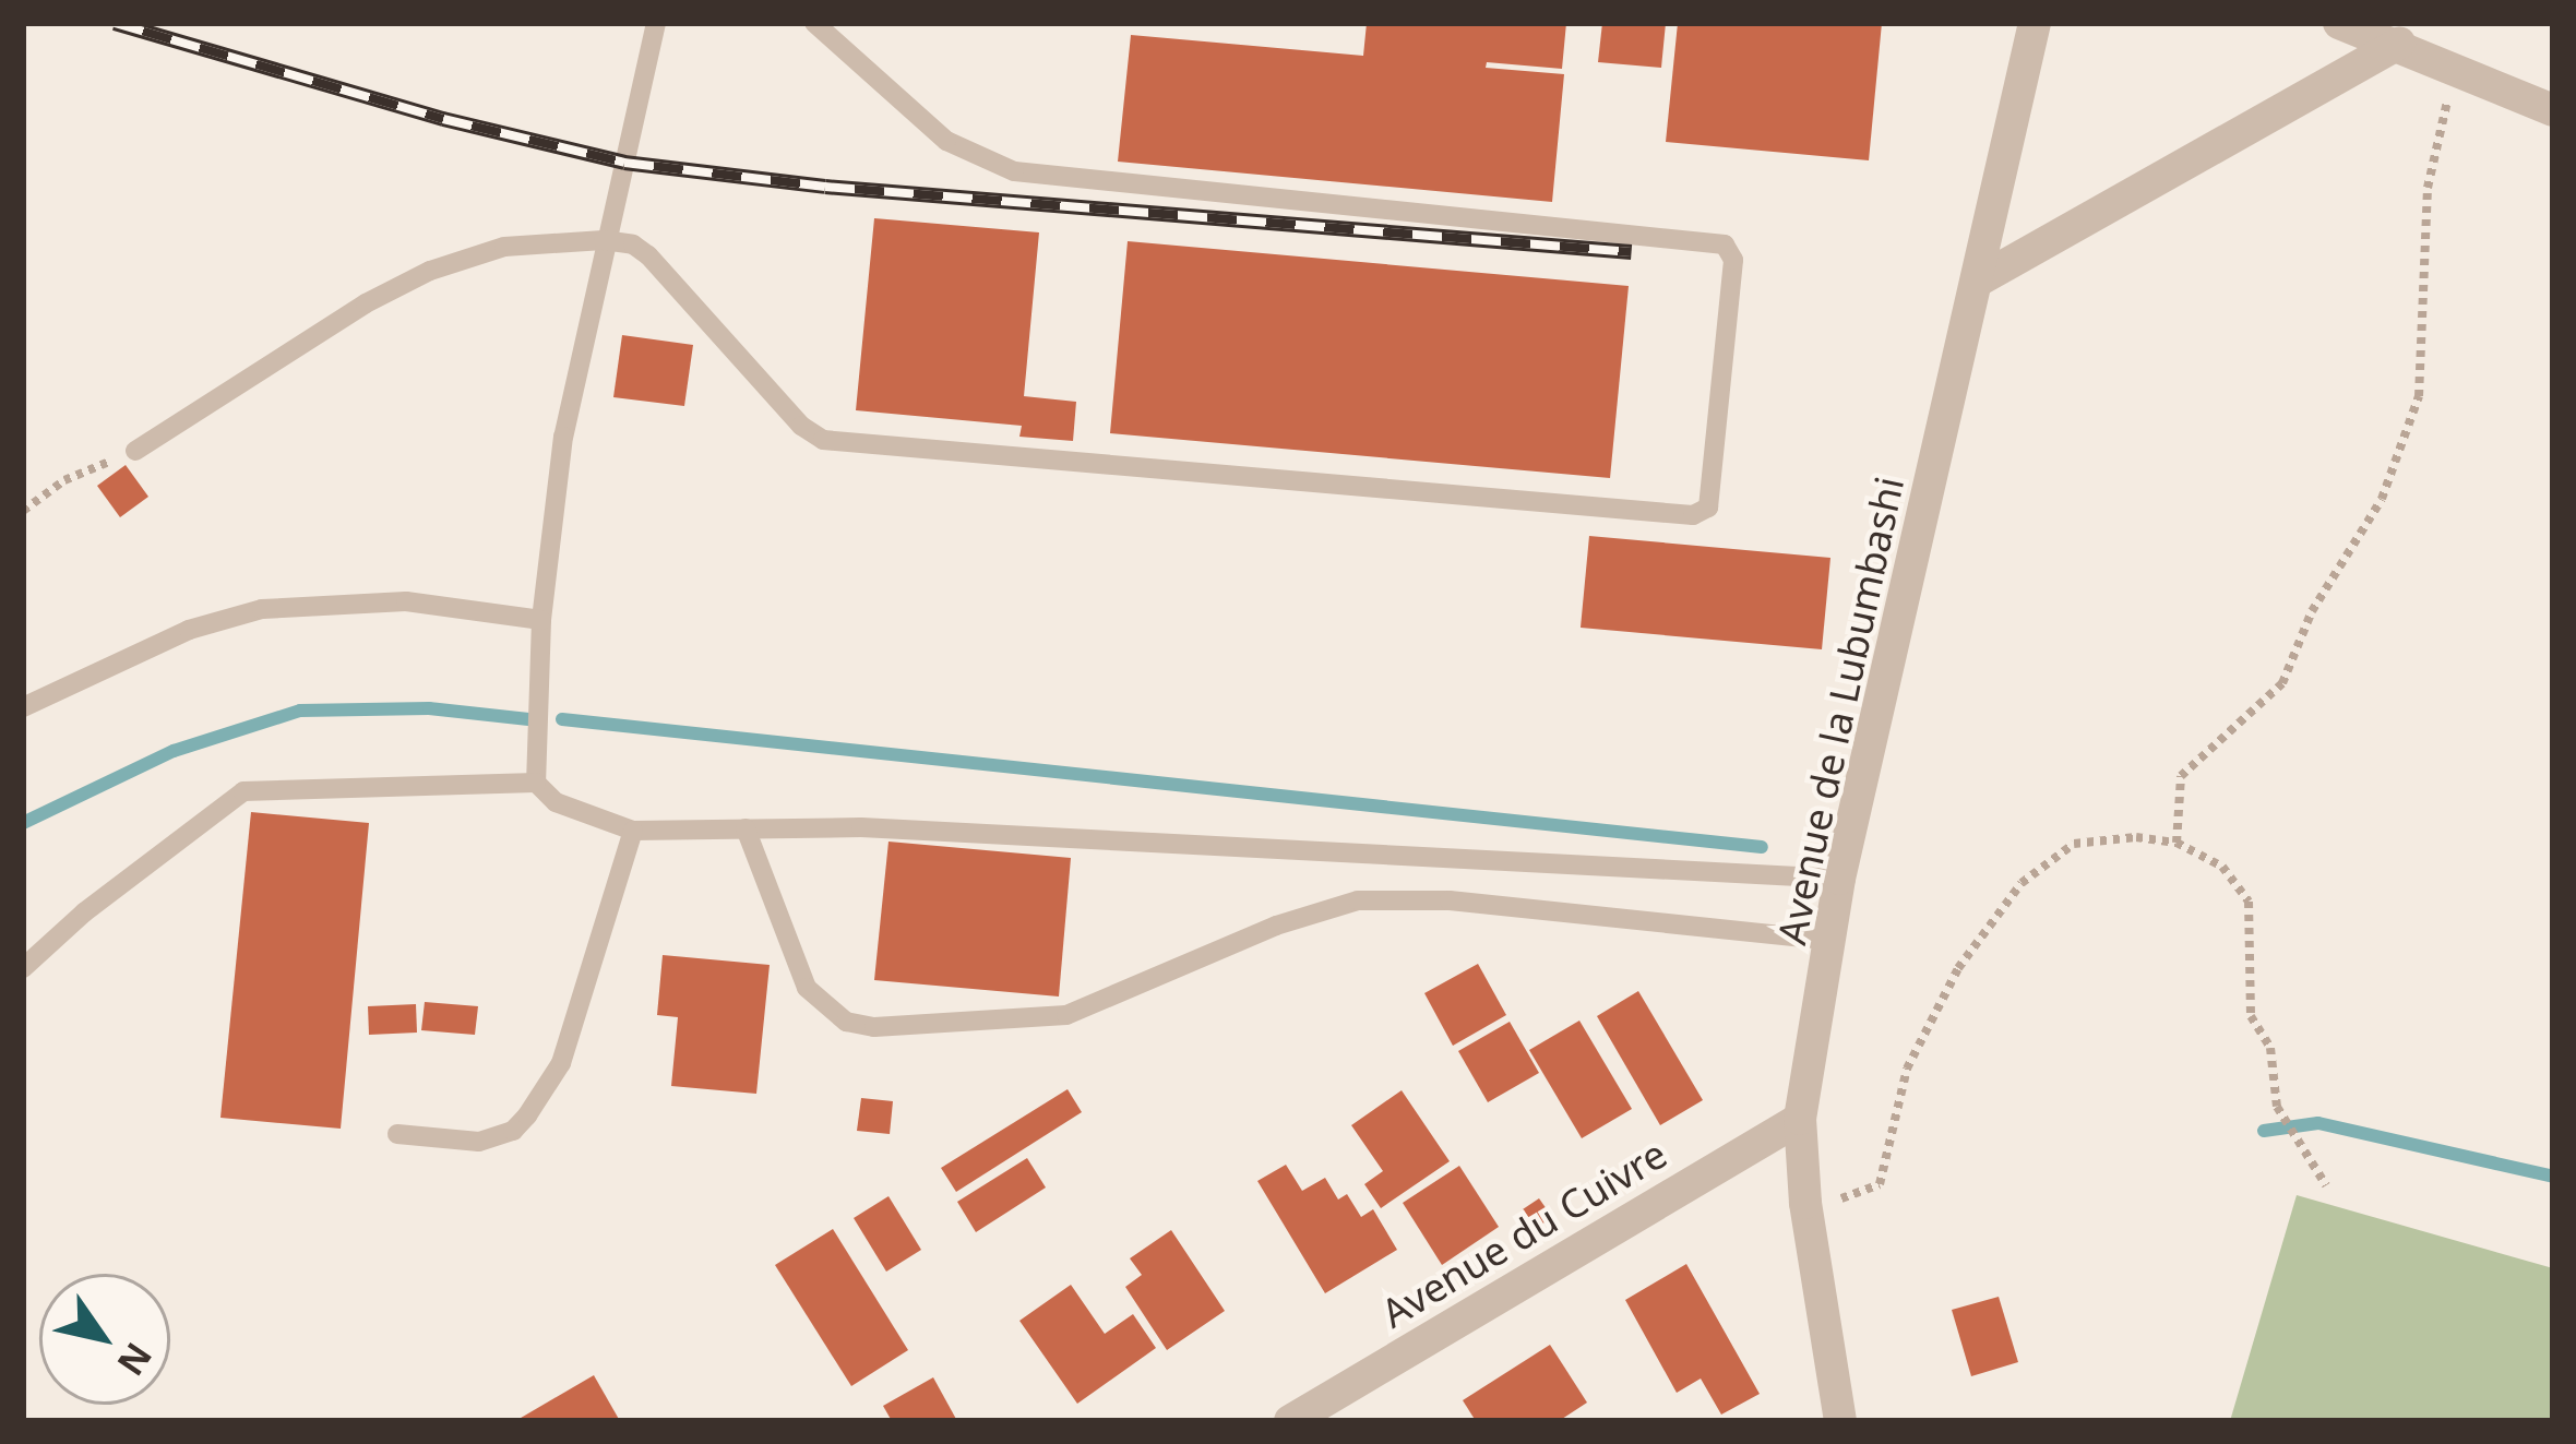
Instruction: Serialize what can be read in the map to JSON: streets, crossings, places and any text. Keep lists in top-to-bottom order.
{
  "streets": {
    "street": ["Avenue de la Lubumbashi", "Avenue du Cuivre"]
  },
  "crossings": [
    ["Avenue de la Lubumbashi", "Avenue du Cuivre"]
  ],
  "north": "bottom right"
}
